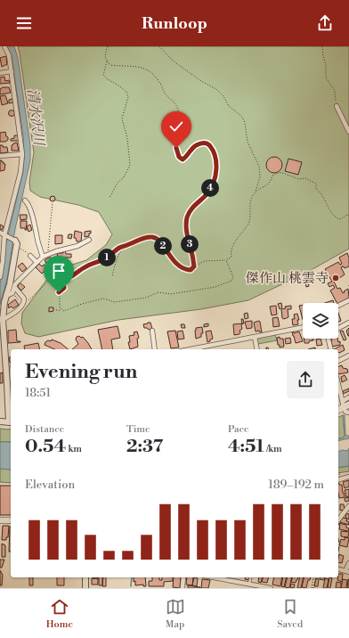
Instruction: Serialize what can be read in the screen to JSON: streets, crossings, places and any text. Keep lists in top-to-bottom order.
{
  "water": ["清水沢川"],
  "places": ["傑作山 桃雲寺"],
  "page": {
    "header": "Runloop",
    "pins": [
      "4",
      "3",
      "2",
      "1"
    ],
    "heading": ["Evening run", "18:51"],
    "stats": [
      ["Distance", "0.54 km"],
      ["Time", "2:37"],
      ["Pace", "4:51 /km"]
    ],
    "chart": ["Elevation", "189–192 m"],
    "tabs": ["Home", "Map", "Saved"]
  }
}
